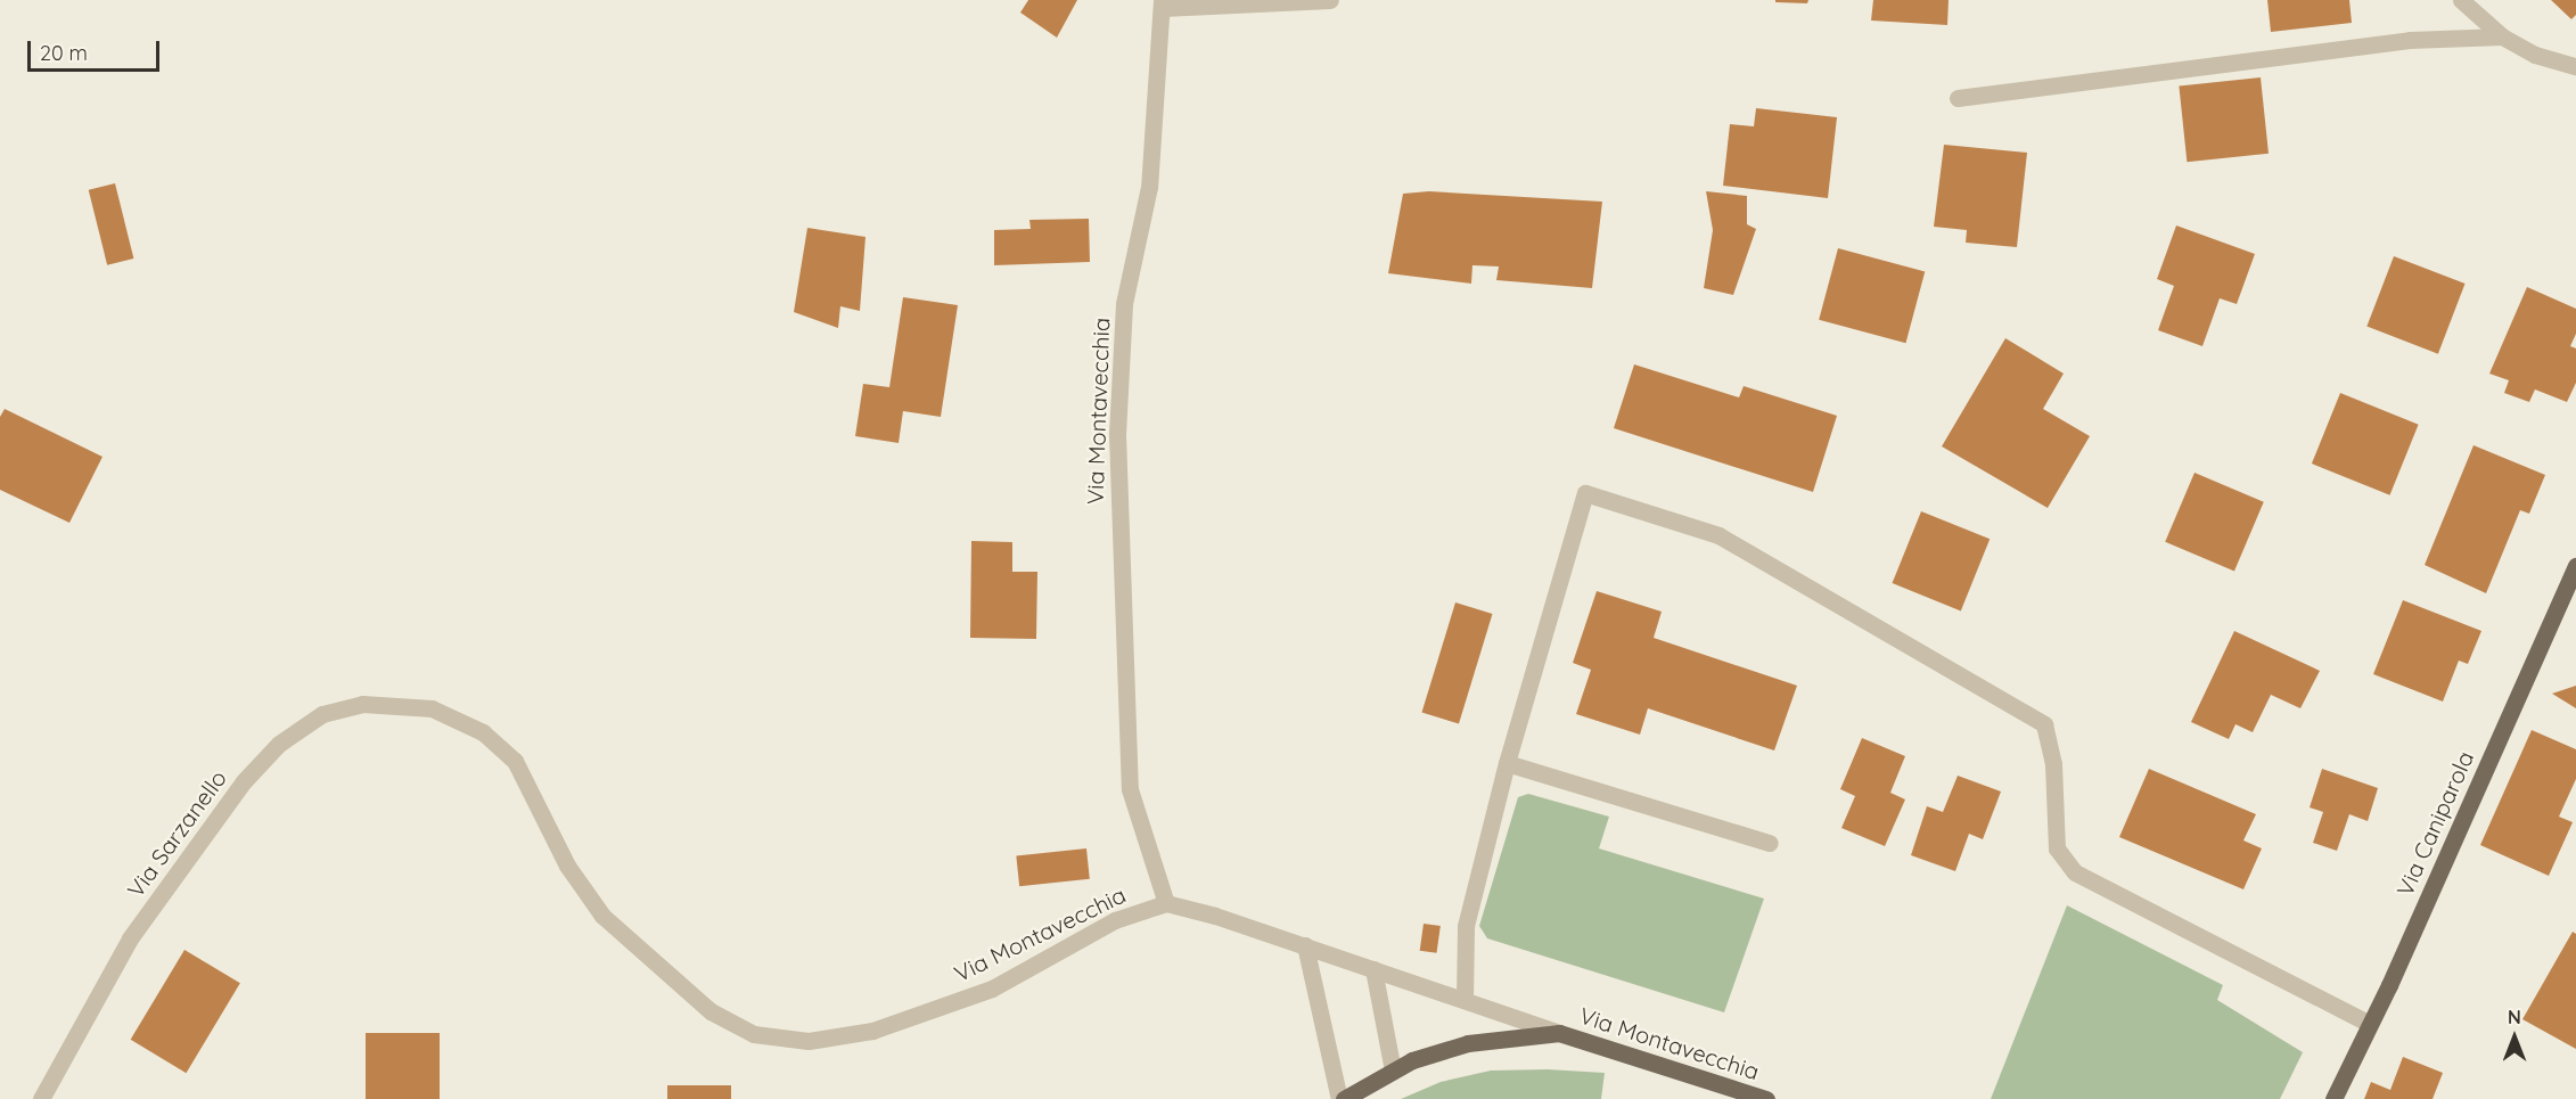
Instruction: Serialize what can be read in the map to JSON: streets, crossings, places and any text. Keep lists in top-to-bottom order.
{
  "streets": {
    "main road": ["Via Montavecchia", "Via Caniparola"],
    "street": ["Via Sarzanello"]
  },
  "crossings": [
    ["Via Montavecchia", "Via Sarzanello"]
  ],
  "scale_bar": "20 m",
  "north": "top"
}
